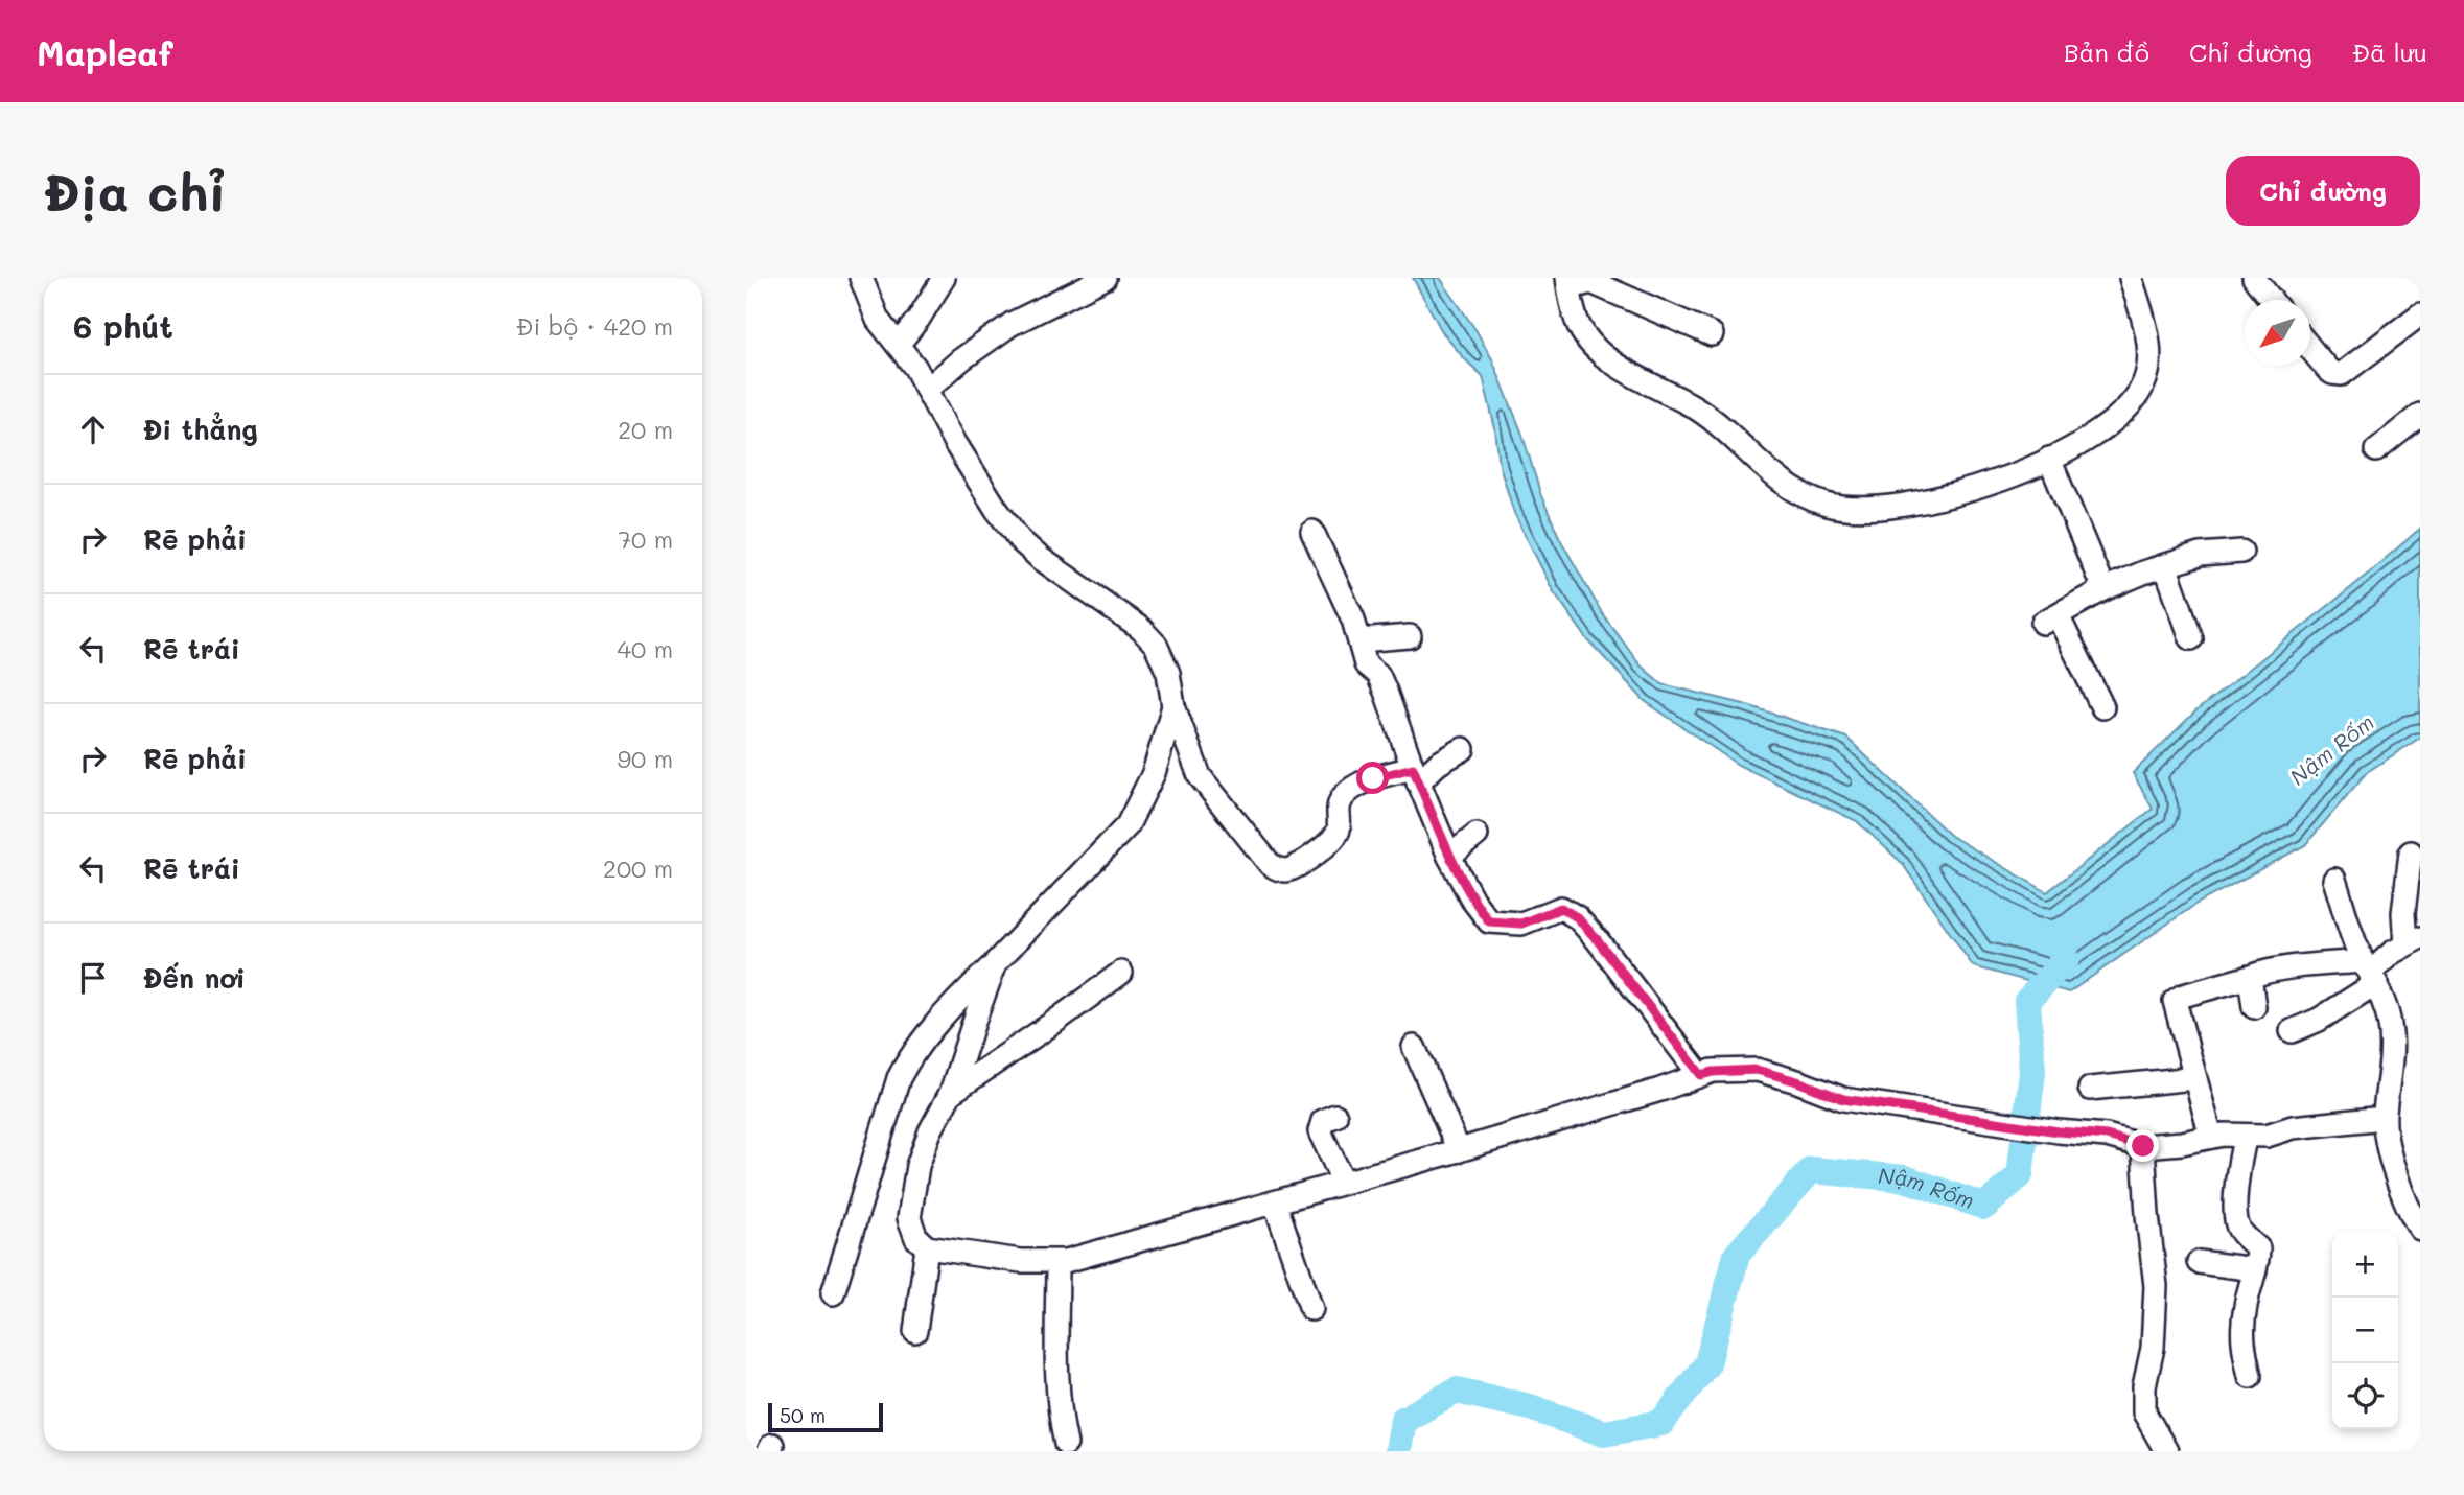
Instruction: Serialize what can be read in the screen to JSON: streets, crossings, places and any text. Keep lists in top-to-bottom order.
{
  "water": ["Nậm Rốm"],
  "scale_bar": "50 m",
  "north": "bottom left",
  "page": {
    "header": "Mapleaf",
    "nav": ["Bản đồ", "Chỉ đường", "Đã lưu"],
    "buttons": "Chỉ đường",
    "title": "Địa chỉ",
    "heading": ["6 phút", "Đi bộ · 420 m"],
    "list": [
      ["Đi thẳng", "20 m"],
      ["Rẽ phải", "70 m"],
      ["Rẽ trái", "40 m"],
      ["Rẽ phải", "90 m"],
      ["Rẽ trái", "200 m"],
      "Đến nơi"
    ],
    "map_buttons": ["+", "−"],
    "scale": "50 m"
  }
}
